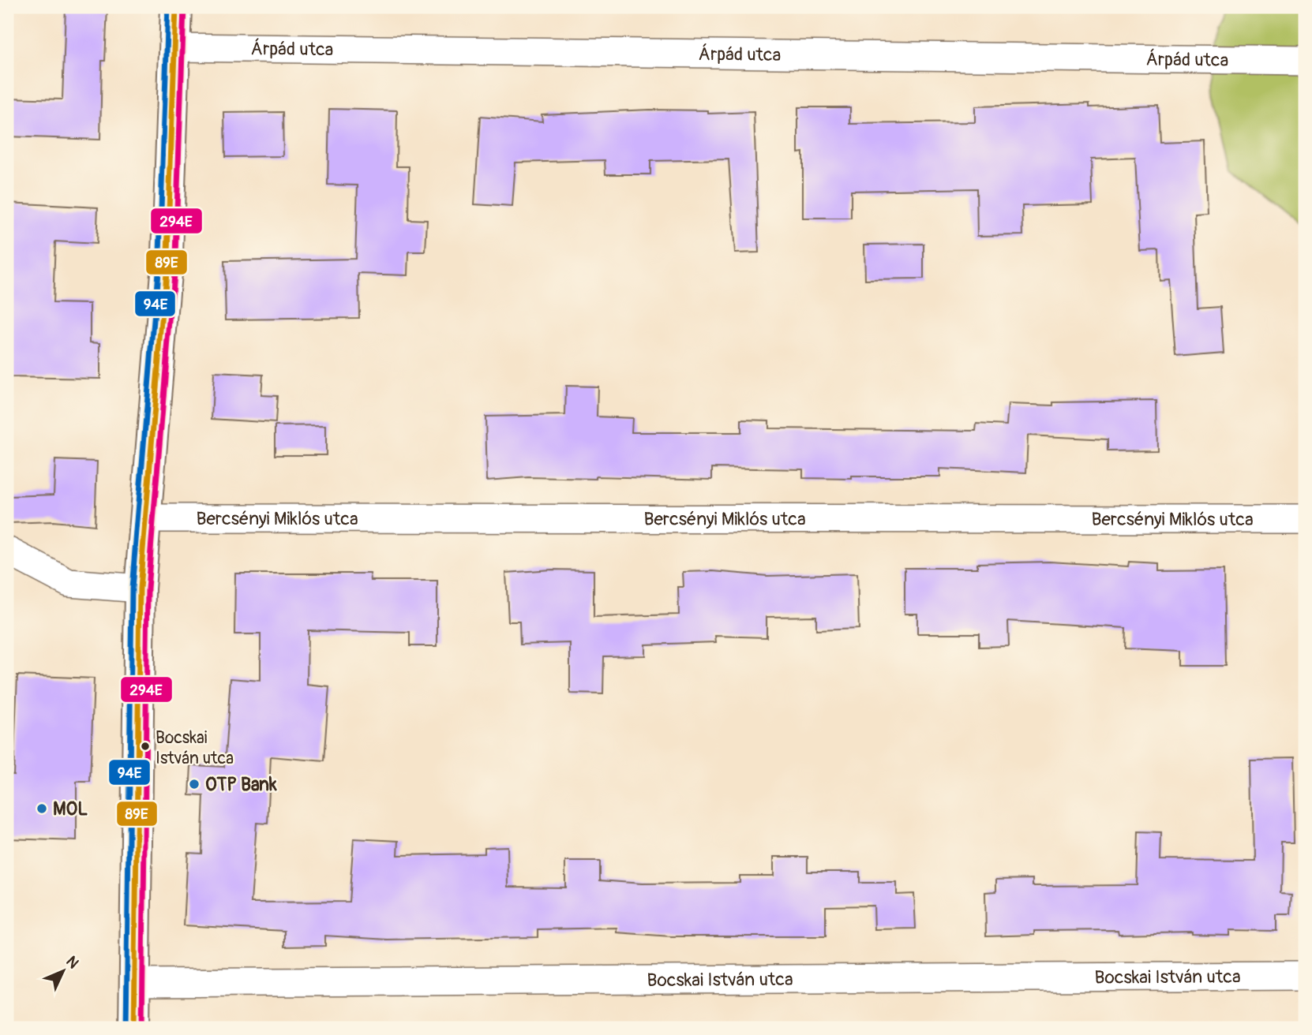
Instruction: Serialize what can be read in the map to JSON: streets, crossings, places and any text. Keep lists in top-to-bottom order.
{
  "streets": {
    "street": ["Árpád utca", "Bercsényi Miklós utca", "Bocskai István utca"]
  },
  "places": ["Bocskai István utca", "OTP Bank", "MOL"],
  "lines": ["transit line 89E", "transit line 294E", "transit line 94E"],
  "north": "top right"
}
